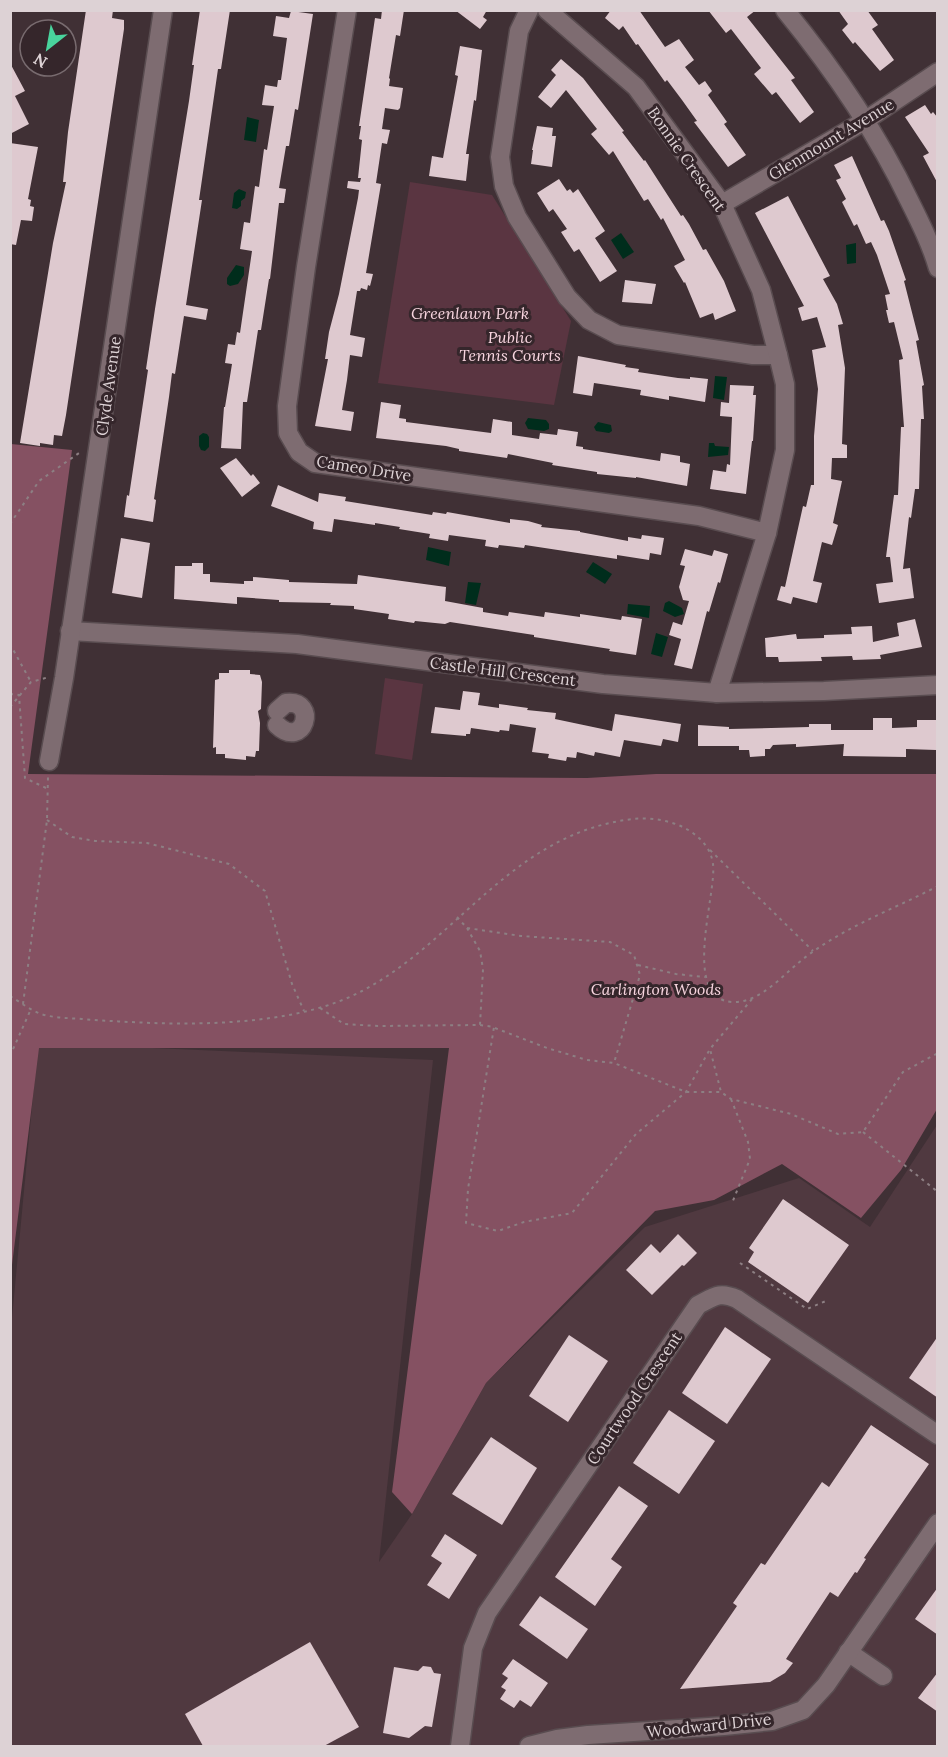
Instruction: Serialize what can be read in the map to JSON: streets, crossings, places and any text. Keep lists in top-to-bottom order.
{
  "streets": {
    "street": [
      "Glenmount Avenue",
      "Bonnie Crescent",
      "Clyde Avenue",
      "Cameo Drive",
      "Castle Hill Crescent",
      "Courtwood Crescent",
      "Woodward Drive"
    ]
  },
  "crossings": [
    ["Glenmount Avenue", "Bonnie Crescent"],
    ["Bonnie Crescent", "Cameo Drive"],
    ["Bonnie Crescent", "Castle Hill Crescent"],
    ["Clyde Avenue", "Castle Hill Crescent"]
  ],
  "parks": ["Greenlawn Park", "Public Tennis Courts", "Carlington Woods"],
  "north": "bottom left"
}
